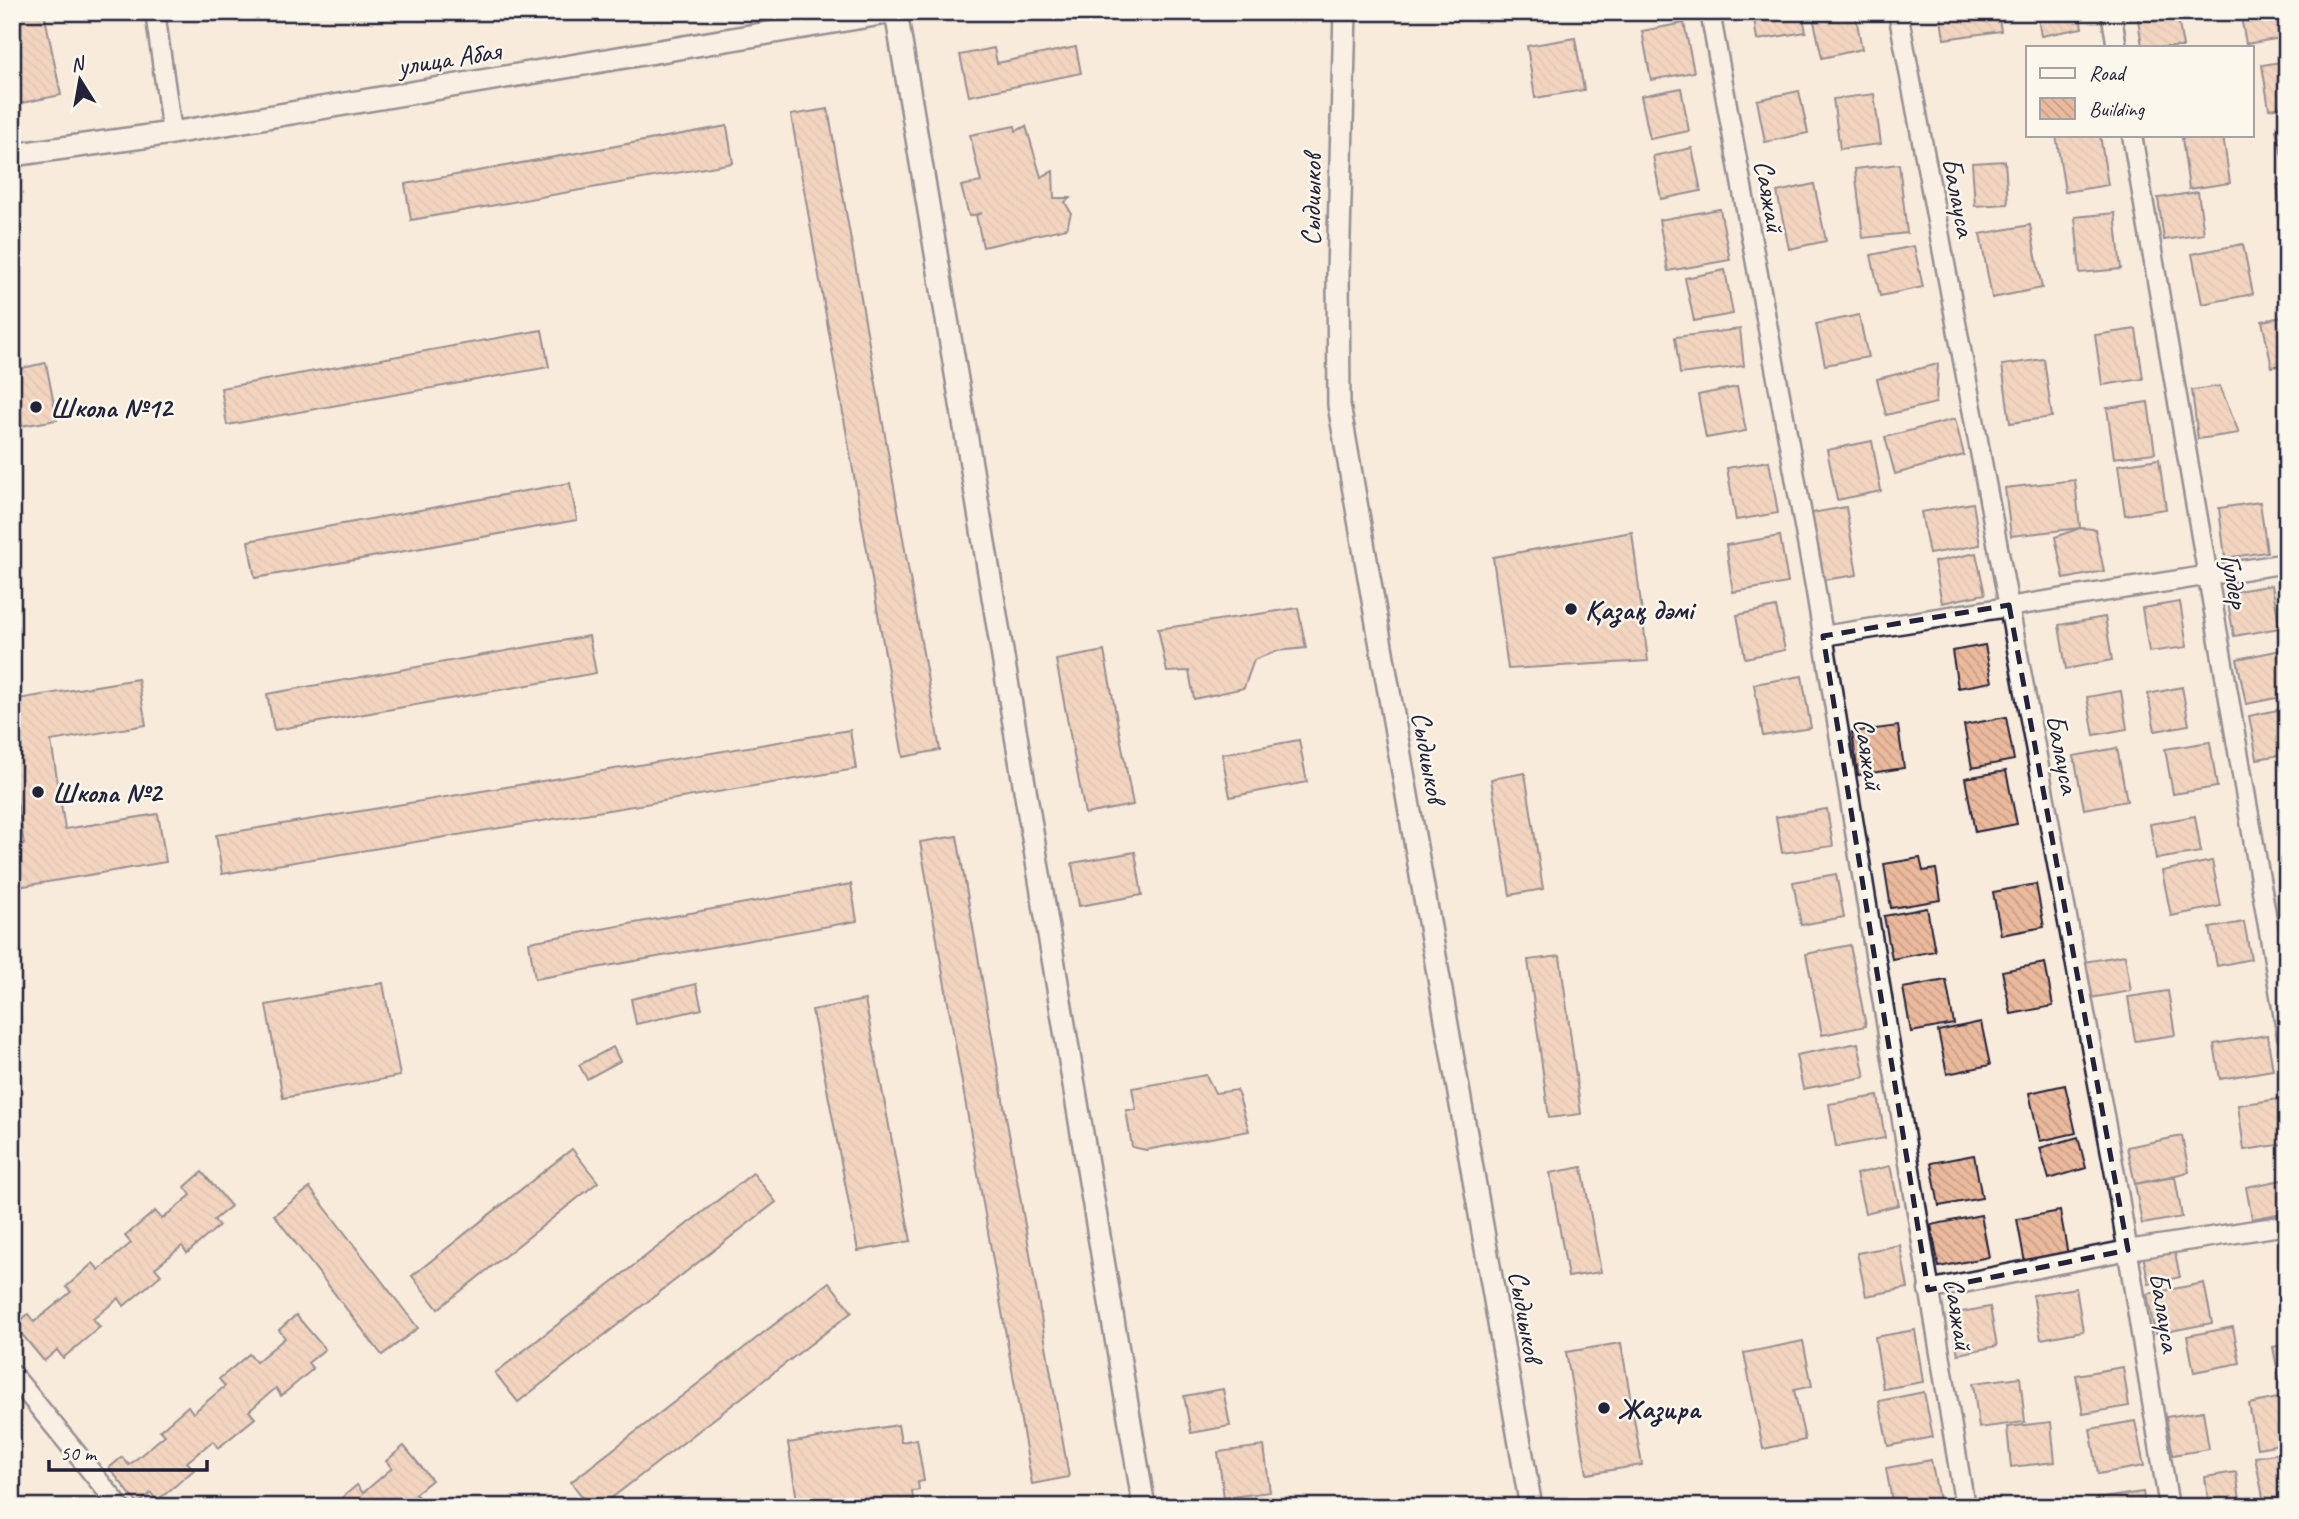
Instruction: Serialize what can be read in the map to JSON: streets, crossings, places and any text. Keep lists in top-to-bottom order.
{
  "streets": {
    "street": [
      "улица Абая",
      "Саяжай",
      "Балауса",
      "Сыдиыков",
      "Гулдер"
    ]
  },
  "places": [
    "Школа №12",
    "Қазақ дәмі",
    "Школа №2",
    "Жазира"
  ],
  "legend": ["Road", "Building"],
  "scale_bar": "50 m",
  "north": "top"
}
